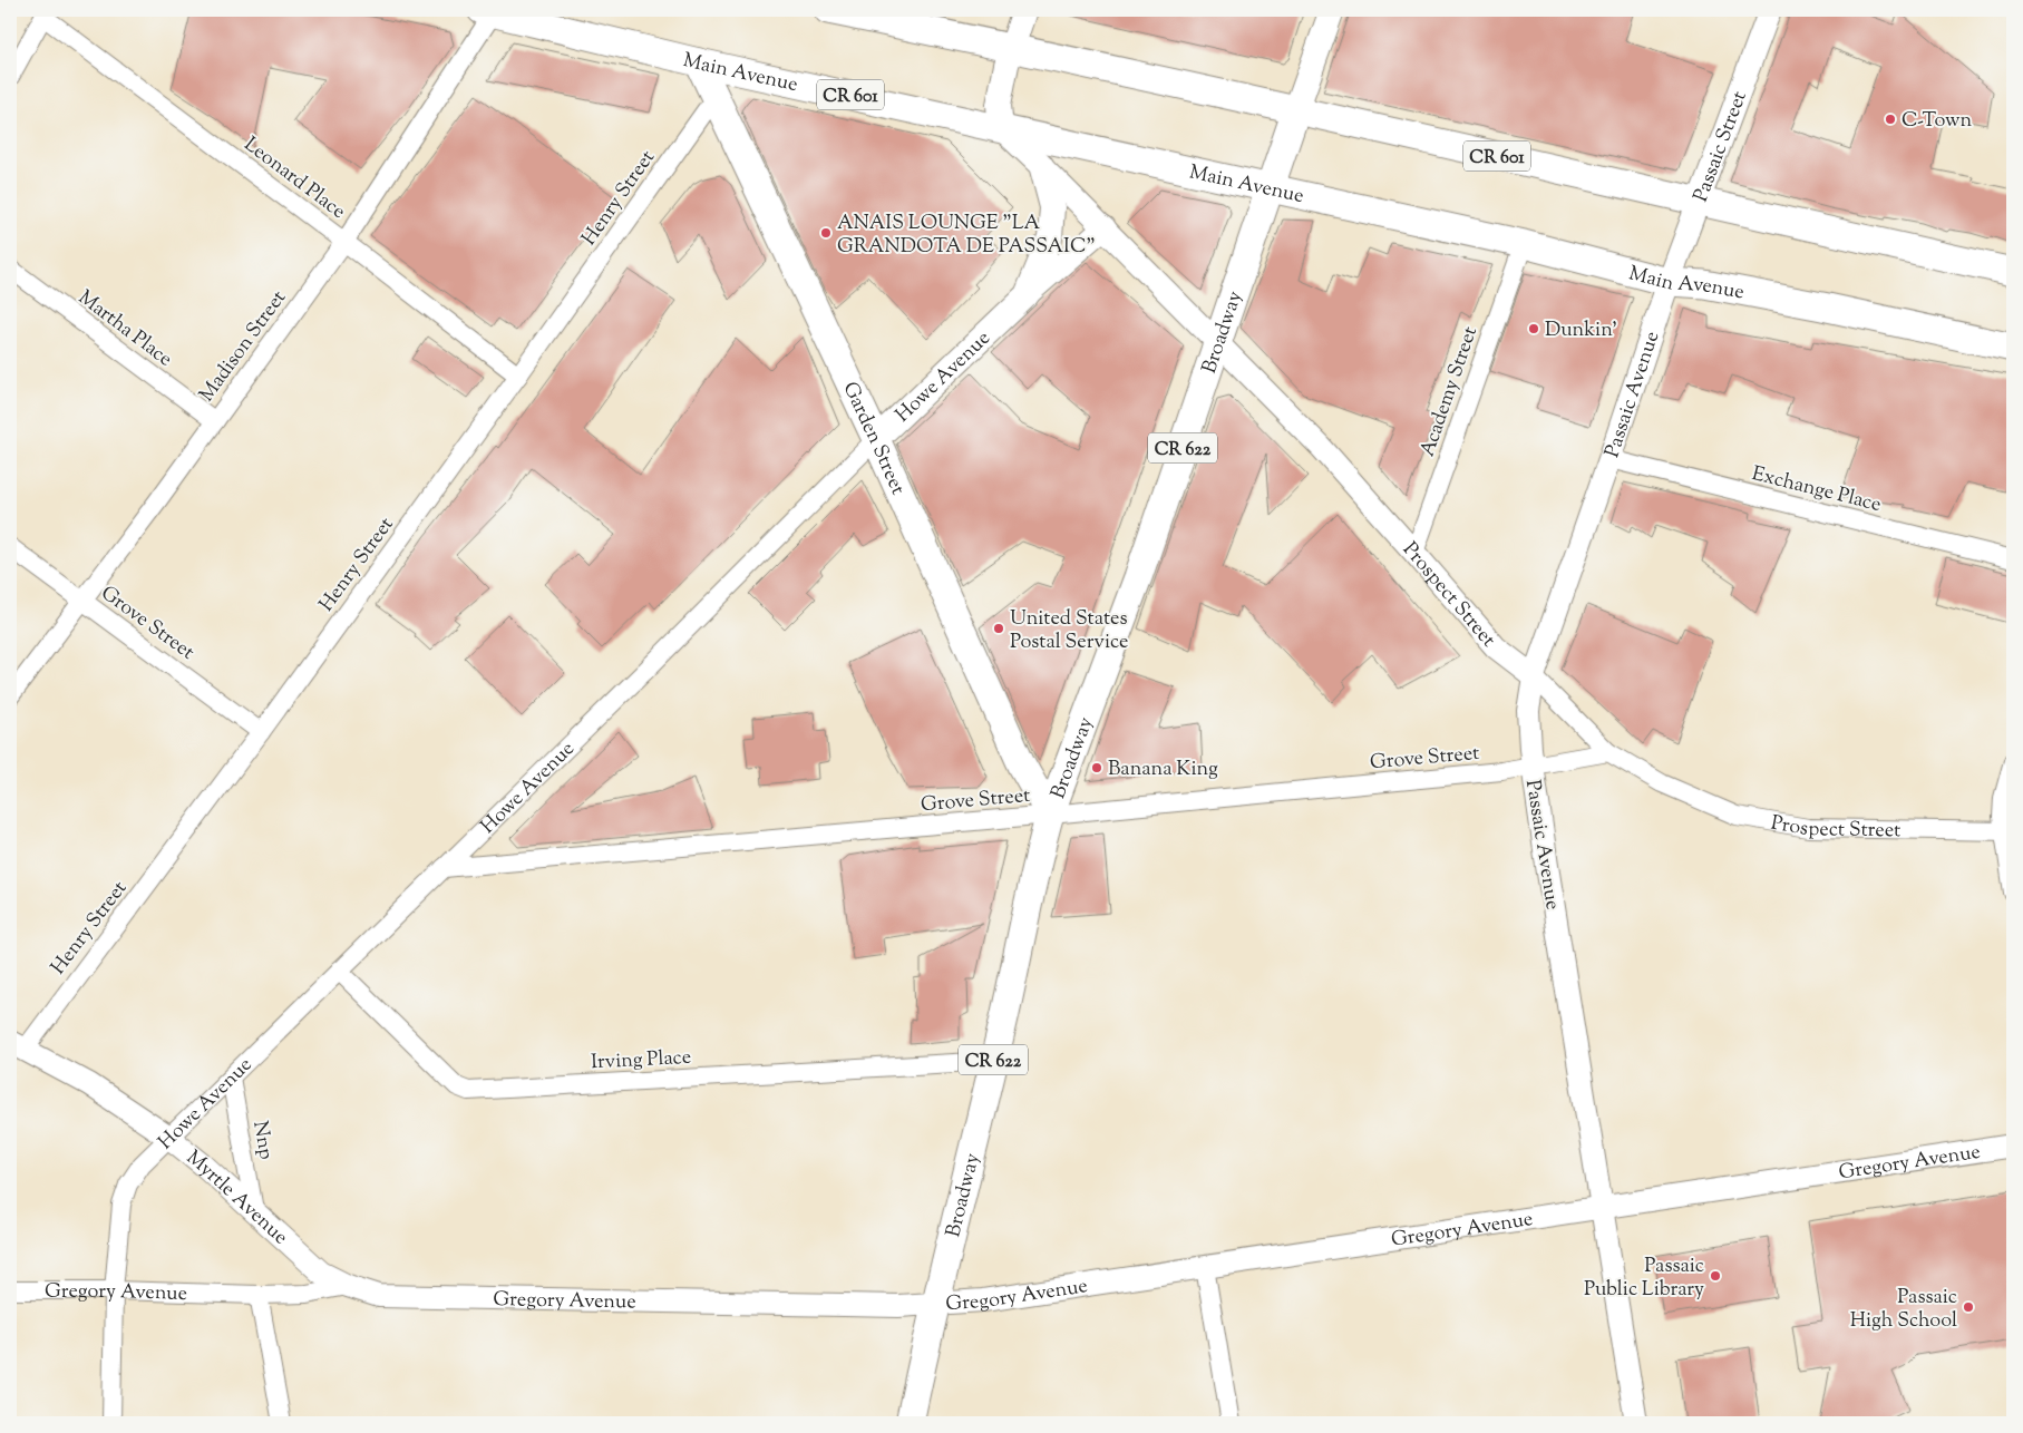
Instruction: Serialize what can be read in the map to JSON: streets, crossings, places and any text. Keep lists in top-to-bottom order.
{
  "streets": {
    "main road": [
      "Main Avenue",
      "CR 601",
      "Broadway",
      "Howe Avenue",
      "Garden Street",
      "CR 622",
      "Prospect Street"
    ],
    "street": [
      "Passaic Street",
      "Leonard Place",
      "Henry Street",
      "Martha Place",
      "Madison Street",
      "Academy Street",
      "Passaic Avenue",
      "Exchange Place",
      "Grove Street",
      "Irving Place",
      "Nnp",
      "Gregory Avenue",
      "Myrtle Avenue"
    ]
  },
  "crossings": [
    ["Main Avenue", "Passaic Street"],
    ["Main Avenue", "Broadway"],
    ["Main Avenue", "Madison Street"],
    ["Main Avenue", "Academy Street"],
    ["Main Avenue", "Passaic Avenue"],
    ["Main Avenue", "Garden Street"],
    ["Main Avenue", "Prospect Street"],
    ["CR 601", "Passaic Street"],
    ["CR 601", "Broadway"],
    ["Passaic Street", "Passaic Avenue"],
    ["Leonard Place", "Henry Street"],
    ["Leonard Place", "Madison Street"],
    ["Henry Street", "Garden Street"],
    ["Henry Street", "Grove Street"],
    ["Henry Street", "Myrtle Avenue"],
    ["Martha Place", "Madison Street"],
    ["Broadway", "Garden Street"],
    ["Broadway", "Prospect Street"],
    ["Broadway", "Grove Street"],
    ["Broadway", "Irving Place"],
    ["Broadway", "Gregory Avenue"],
    ["Madison Street", "Grove Street"],
    ["Howe Avenue", "Garden Street"],
    ["Howe Avenue", "Prospect Street"],
    ["Howe Avenue", "Grove Street"],
    ["Howe Avenue", "Irving Place"],
    ["Howe Avenue", "Nnp"],
    ["Howe Avenue", "Gregory Avenue"],
    ["Howe Avenue", "Myrtle Avenue"],
    ["Academy Street", "Prospect Street"],
    ["Passaic Avenue", "Exchange Place"],
    ["Passaic Avenue", "Prospect Street"],
    ["Passaic Avenue", "Grove Street"],
    ["Passaic Avenue", "Gregory Avenue"],
    ["Garden Street", "Grove Street"],
    ["Prospect Street", "Grove Street"],
    ["Nnp", "Myrtle Avenue"],
    ["Gregory Avenue", "Myrtle Avenue"]
  ],
  "places": [
    "C-Town",
    "ANAIS LOUNGE \"LA GRANDOTA DE PASSAIC\"",
    "Dunkin'",
    "United States Postal Service",
    "Banana King",
    "Passaic Public Library",
    "Passaic High School"
  ]
}
